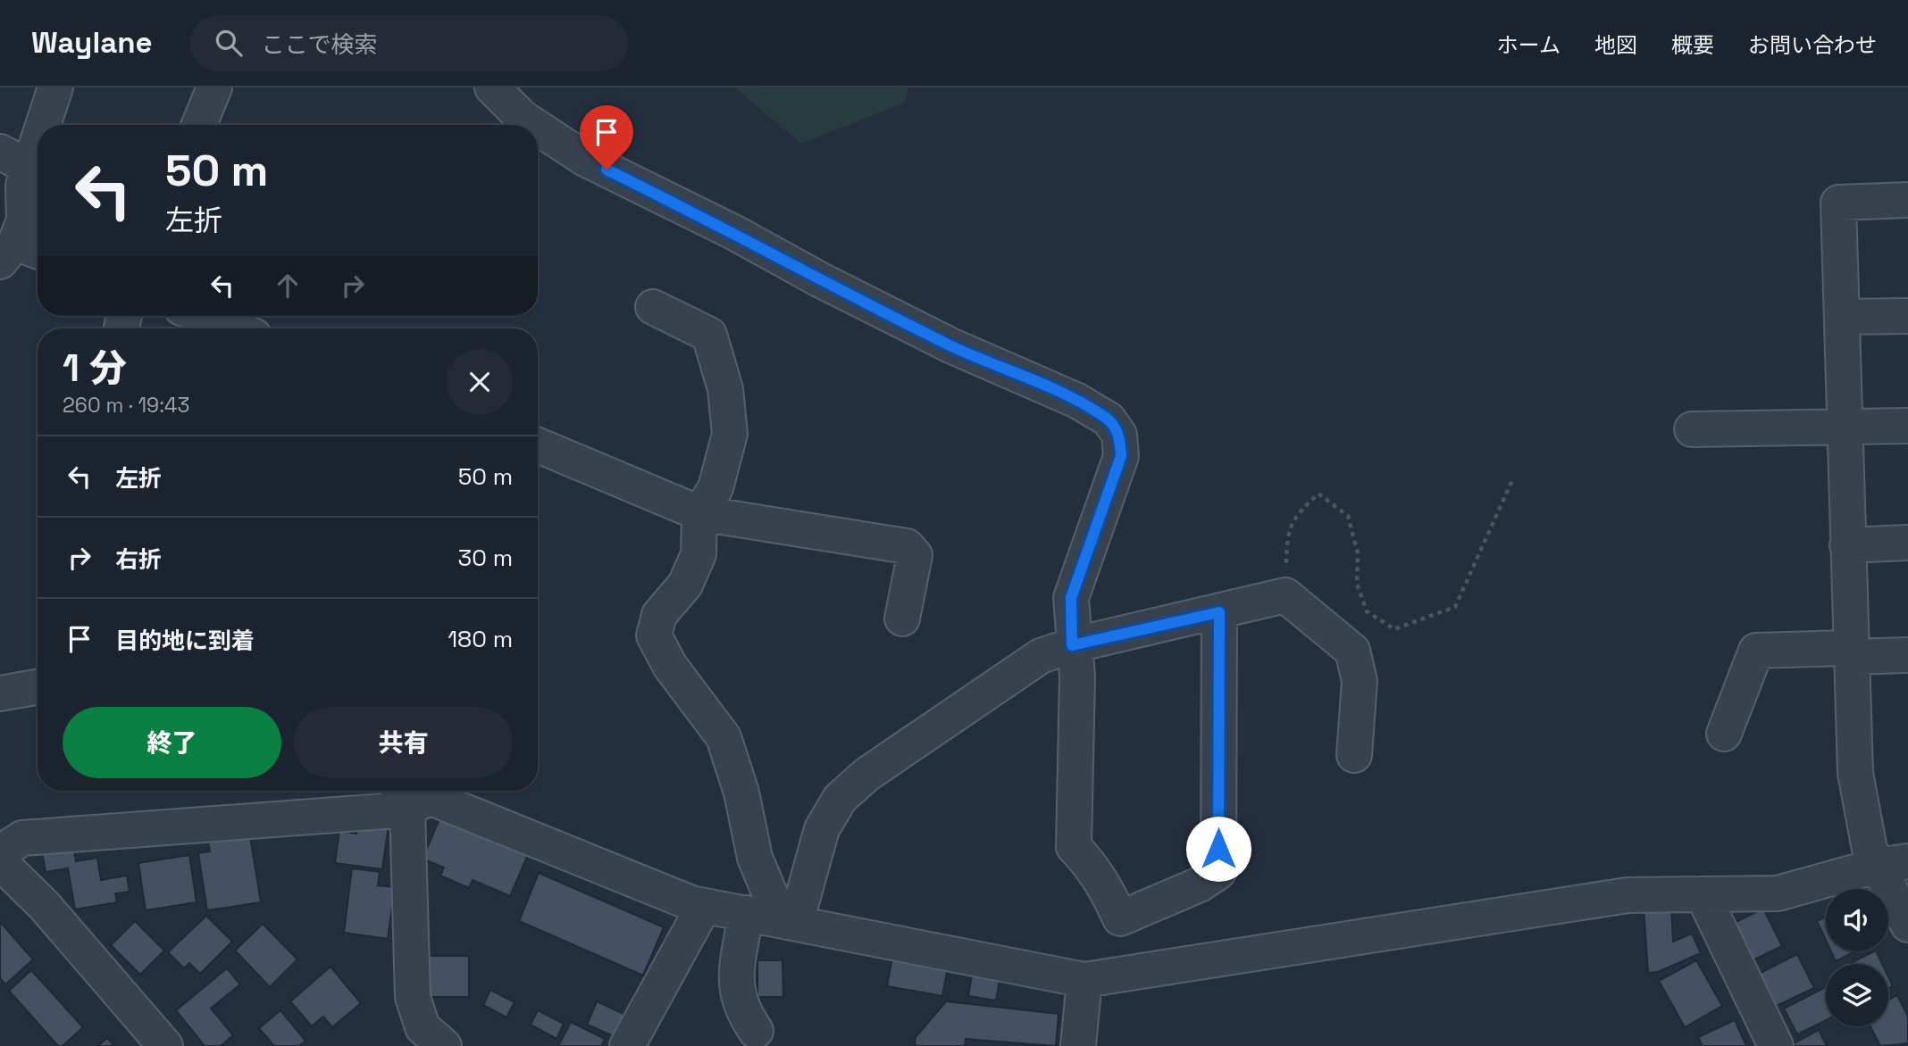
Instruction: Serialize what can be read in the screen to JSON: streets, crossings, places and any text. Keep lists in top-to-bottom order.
{
  "page": {
    "header": "Waylane",
    "search": "ここで検索",
    "nav": [
      "ホーム",
      "地図",
      "概要",
      "お問い合わせ"
    ],
    "turn": ["50 m", "左折"],
    "heading": ["1 分", "260 m · 19:43"],
    "list": [
      {
        "name": "左折",
        "value": "50 m"
      },
      {
        "name": "右折",
        "value": "30 m"
      },
      {
        "name": "目的地に到着",
        "value": "180 m"
      }
    ],
    "buttons": ["終了", "共有"]
  }
}
